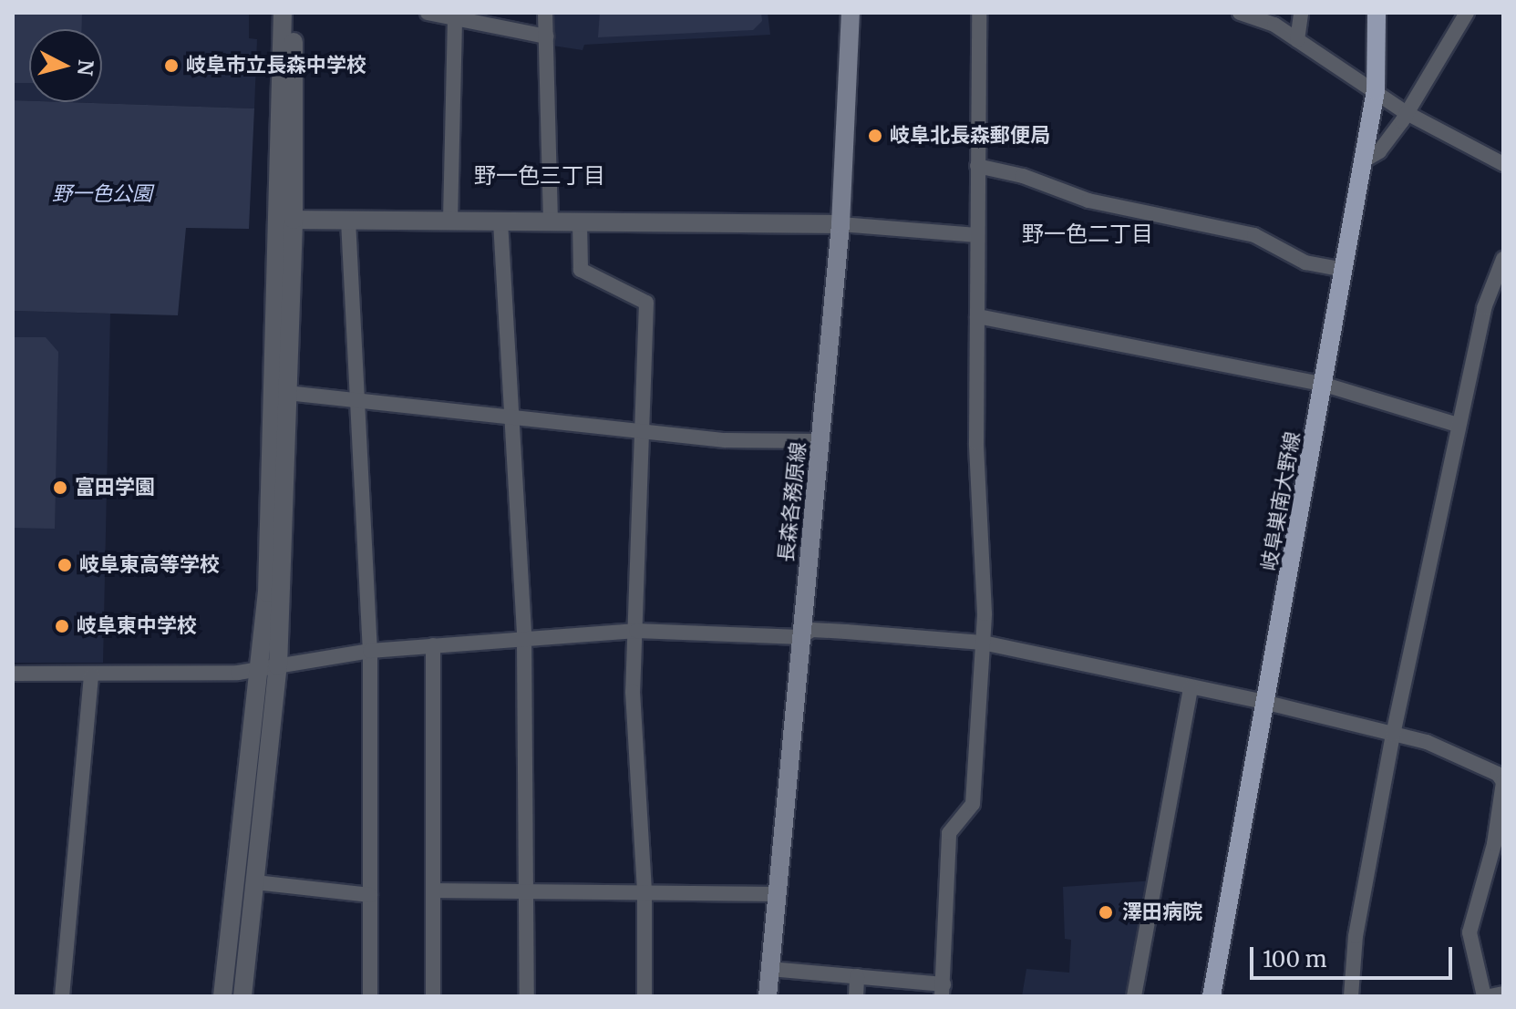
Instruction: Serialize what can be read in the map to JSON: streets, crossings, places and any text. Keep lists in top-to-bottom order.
{
  "streets": {
    "main road": ["岐阜巣南大野線", "長森各務原線"]
  },
  "districts": ["野一色三丁目", "野一色二丁目"],
  "parks": ["野一色公園"],
  "places": [
    "岐阜市立長森中学校",
    "岐阜北長森郵便局",
    "富田学園",
    "岐阜東高等学校",
    "岐阜東中学校",
    "澤田病院"
  ],
  "scale_bar": "100 m",
  "north": "right"
}
